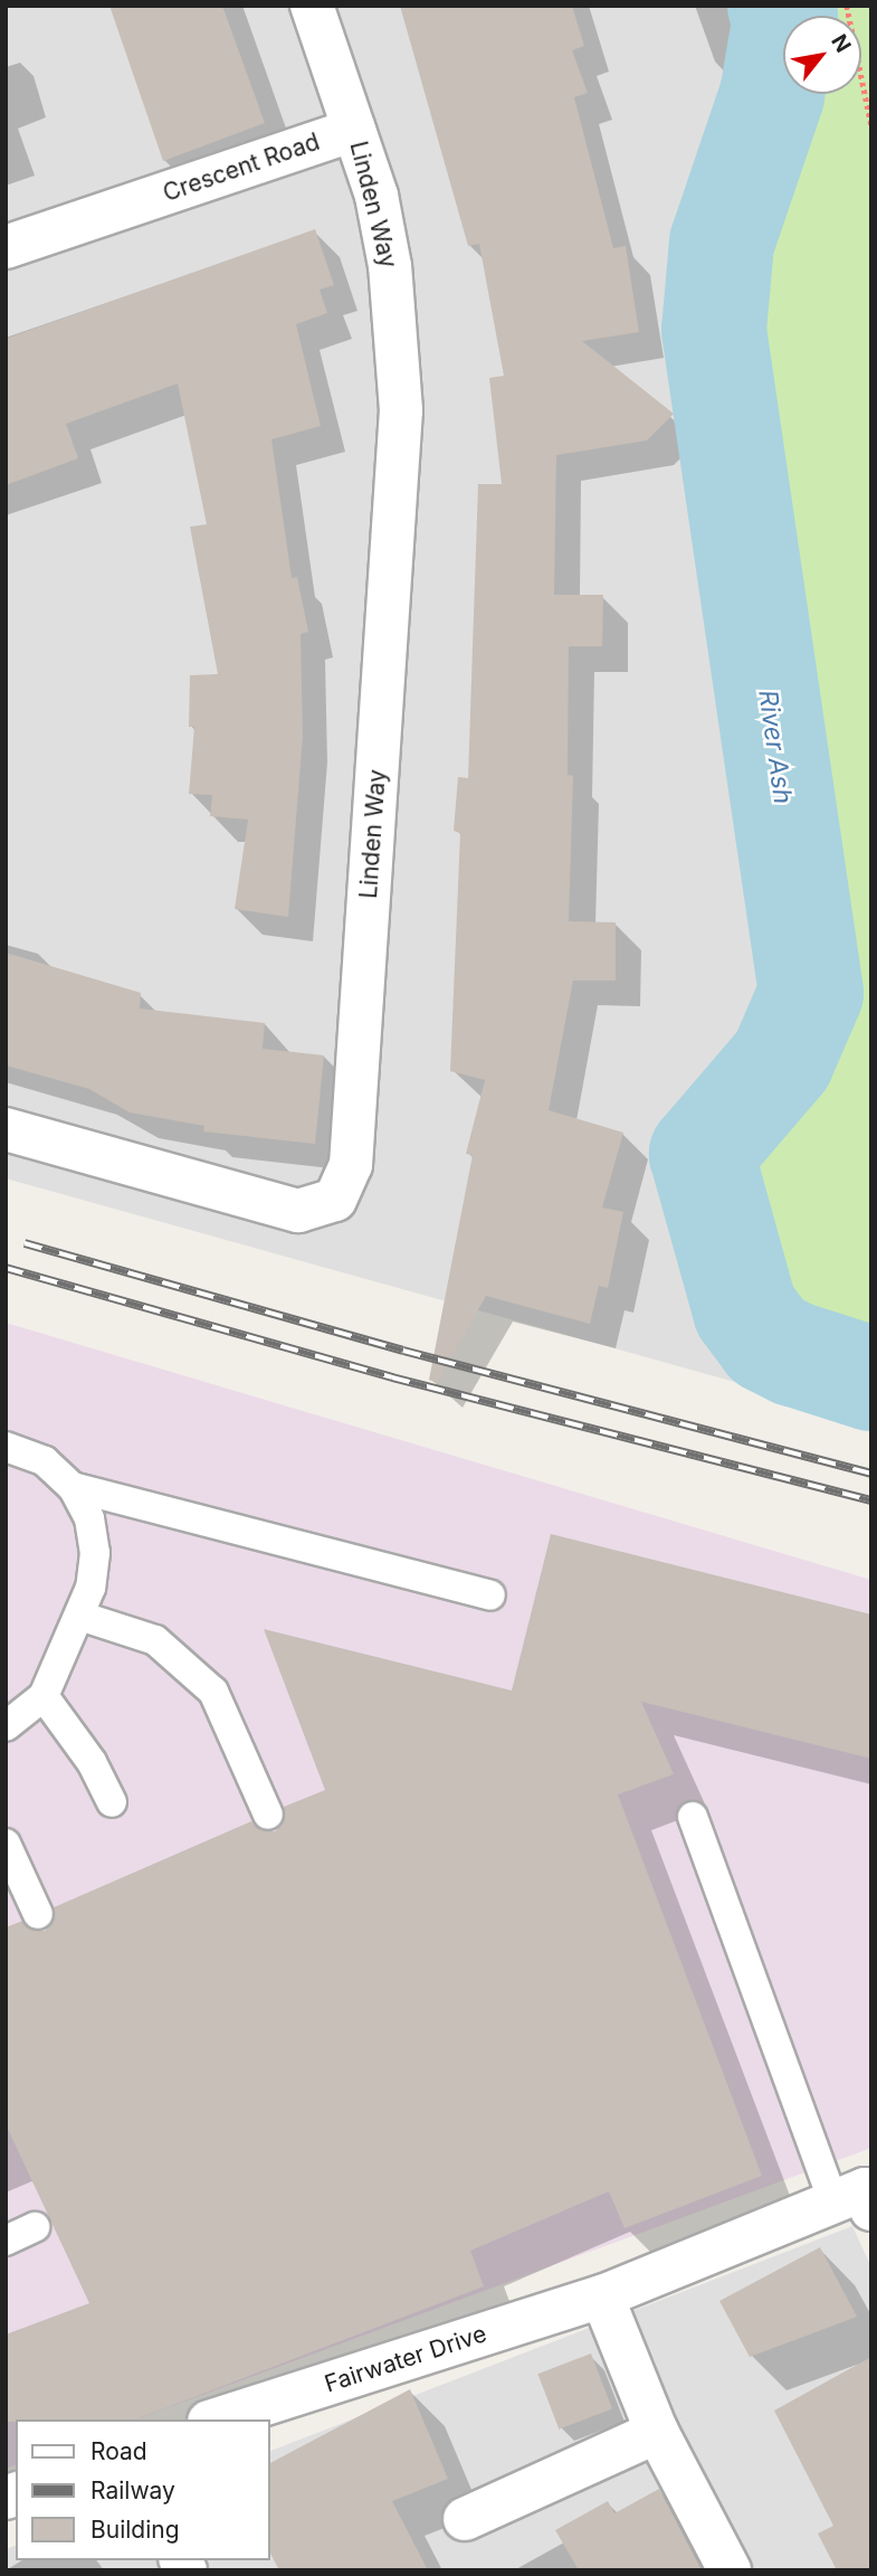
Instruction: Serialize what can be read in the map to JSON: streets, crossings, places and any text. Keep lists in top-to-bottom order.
{
  "streets": {
    "street": ["Crescent Road", "Linden Way", "Fairwater Drive"]
  },
  "crossings": [
    ["Crescent Road", "Linden Way"]
  ],
  "water": ["River Ash"],
  "legend": ["Road", "Railway", "Building"],
  "north": "top right"
}
